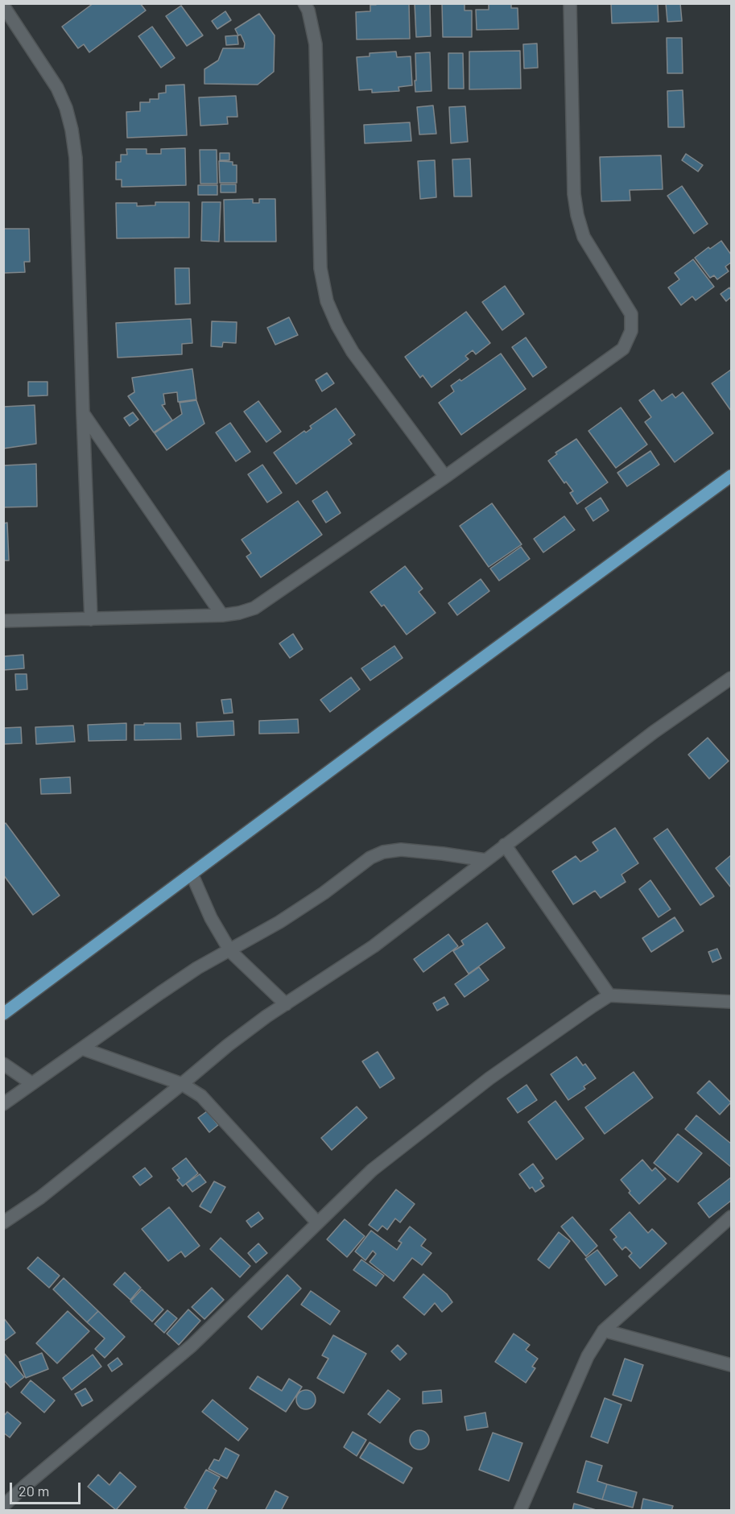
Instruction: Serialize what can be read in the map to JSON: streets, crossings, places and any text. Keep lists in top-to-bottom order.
{
  "scale_bar": "20 m"
}
